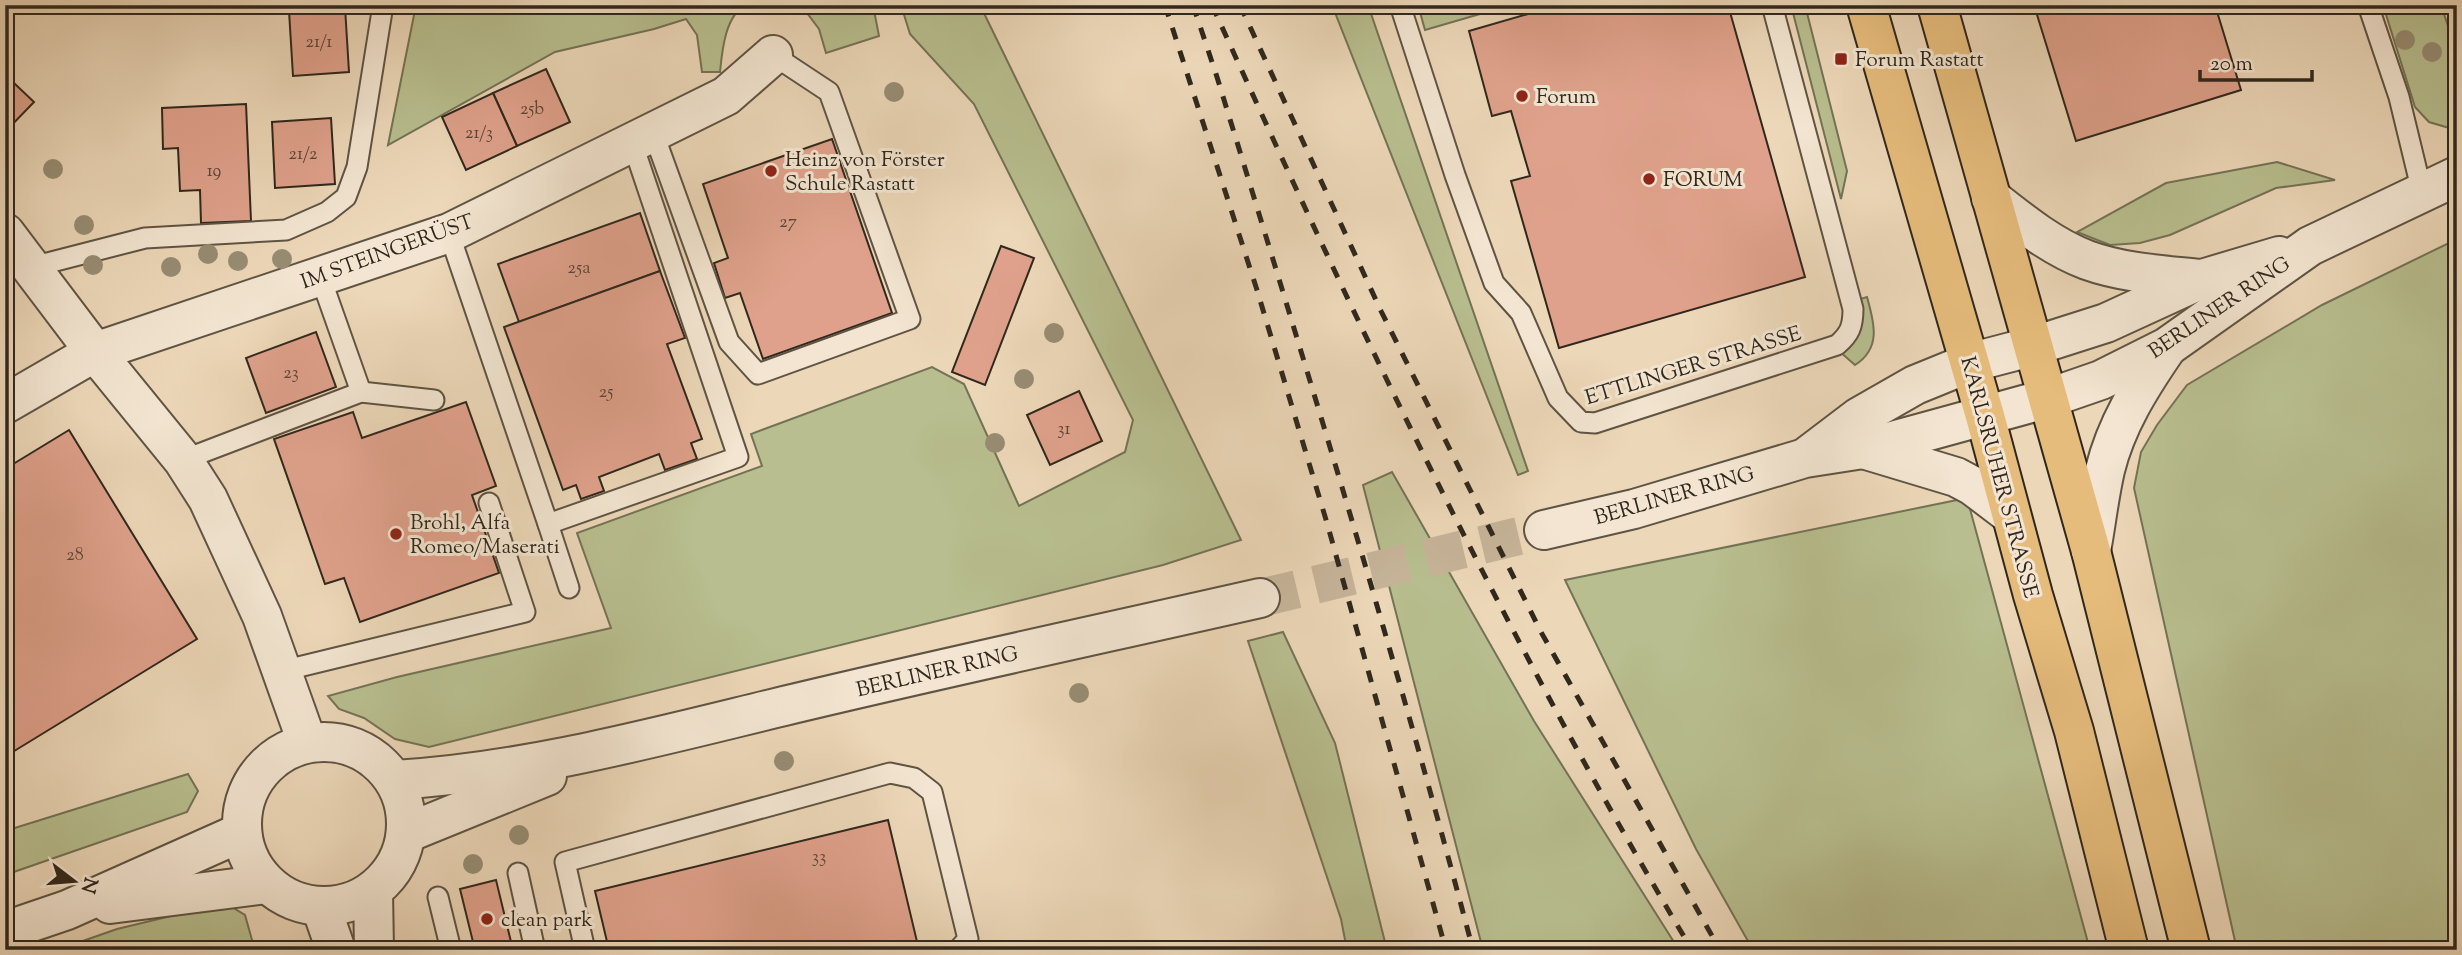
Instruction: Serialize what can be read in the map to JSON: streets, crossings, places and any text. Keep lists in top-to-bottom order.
{
  "streets": {
    "main road": ["KARLSRUHER STRASSE"],
    "street": ["IM STEINGERÜST", "BERLINER RING"],
    "lane": ["ETTLINGER STRASSE"]
  },
  "crossings": [
    ["BERLINER RING", "KARLSRUHER STRASSE"]
  ],
  "places": {
    "transit": ["Forum Rastatt"],
    "other": [
      "Forum",
      "Heinz von Förster Schule Rastatt",
      "FORUM",
      "Brohl, Alfa Romeo/Maserati",
      "clean park"
    ]
  },
  "house_numbers": [
    "21/1",
    "25b",
    "21/3",
    "21/2",
    "19",
    "27",
    "25a",
    "23",
    "25",
    "31",
    "28",
    "33"
  ],
  "scale_bar": "20 m",
  "north": "right"
}
